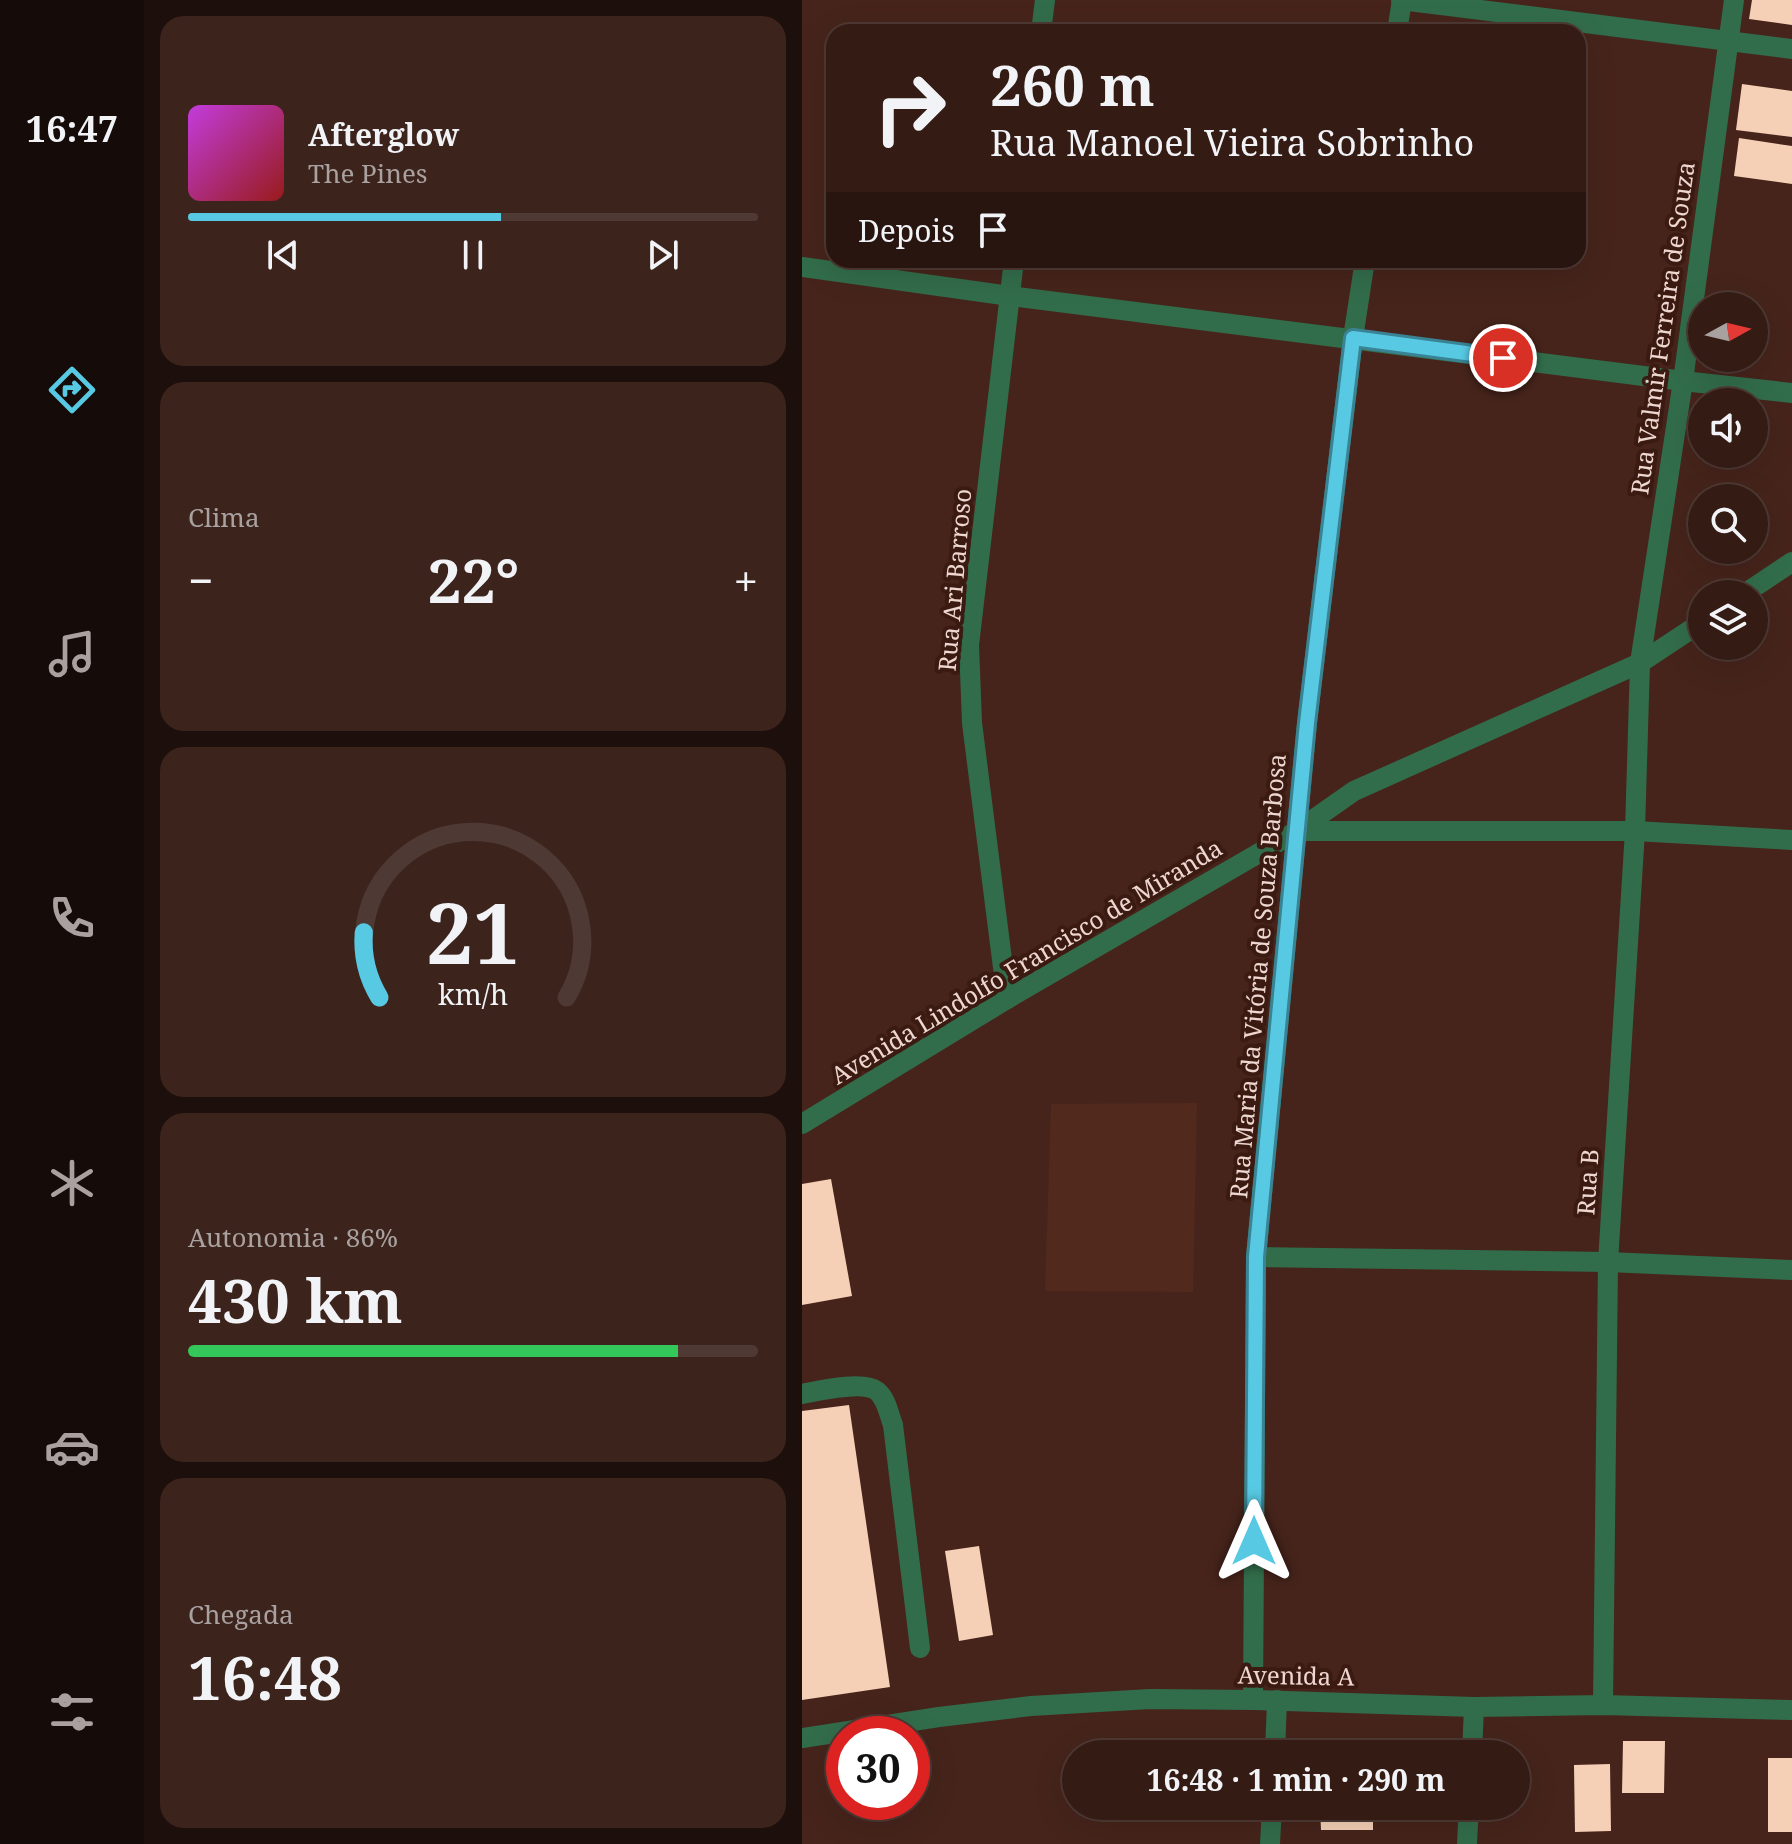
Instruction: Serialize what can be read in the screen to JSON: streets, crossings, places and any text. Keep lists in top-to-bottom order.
{
  "streets": {
    "street": [
      "Rua Valmir Ferreira de Souza",
      "Rua Ari Barroso",
      "Avenida Lindolfo Francisco de Miranda",
      "Rua Maria da Vitória de Souza Barbosa",
      "Rua B",
      "Avenida A"
    ]
  },
  "crossings": [
    ["Rua Valmir Ferreira de Souza", "Avenida Lindolfo Francisco de Miranda"],
    ["Rua Valmir Ferreira de Souza", "Rua B"],
    ["Rua Ari Barroso", "Avenida Lindolfo Francisco de Miranda"],
    ["Avenida Lindolfo Francisco de Miranda", "Rua Maria da Vitória de Souza Barbosa"],
    ["Avenida Lindolfo Francisco de Miranda", "Rua B"],
    ["Rua Maria da Vitória de Souza Barbosa", "Avenida A"],
    ["Rua B", "Avenida A"]
  ],
  "north": "right",
  "page": {
    "tabs": "16:47",
    "turn": ["260 m", "Rua Manoel Vieira Sobrinho"],
    "song": ["Afterglow", "The Pines"],
    "then": "Depois",
    "tile": [
      "Clima",
      ["Autonomia · 86%", "430 km"],
      ["Chegada", "16:48"]
    ],
    "heat": ["−", "22°", "+"],
    "limit": "30",
    "trip": "16:48 · 1 min · 290 m",
    "gauge": ["21", "km/h"]
  }
}
